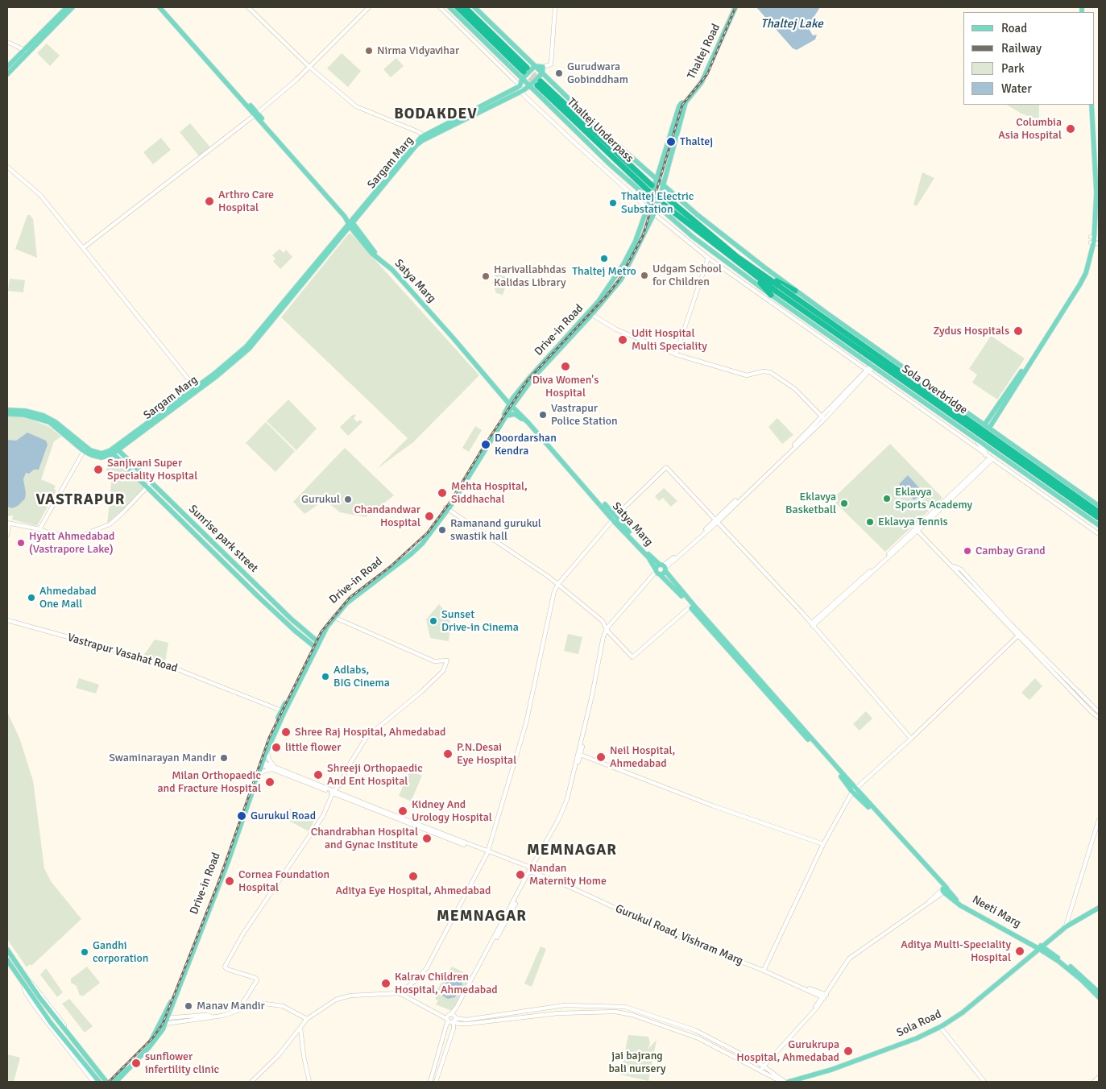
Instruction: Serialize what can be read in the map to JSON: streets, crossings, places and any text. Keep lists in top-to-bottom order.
{
  "streets": {
    "highway": ["Thaltej Underpass", "Sola Overbridge"],
    "main road": [
      "Thaltej Road",
      "Sargam Marg",
      "Satya Marg",
      "Drive-in Road",
      "Sunrise park street",
      "Sola Road"
    ],
    "street": ["Vastrapur Vasahat Road", "Gurukul Road, Vishram Marg"]
  },
  "crossings": [
    ["Thaltej Road", "Drive-in Road"],
    ["Sargam Marg", "Satya Marg"],
    ["Sargam Marg", "Sunrise park street"],
    ["Satya Marg", "Drive-in Road"],
    ["Drive-in Road", "Sunrise park street"],
    ["Drive-in Road", "Vastrapur Vasahat Road"],
    ["Drive-in Road", "Gurukul Road, Vishram Marg"]
  ],
  "districts": [
    "BODAKDEV",
    "VASTRAPUR",
    "MEMNAGAR",
    "MEMNAGAR"
  ],
  "water": ["Thaltej Lake"],
  "parks": ["jai bajrang bali nursery"],
  "places": [
    "Nirma Vidyavihar",
    "Gurudwara Gobinddham",
    "Columbia Asia Hospital",
    "Thaltej",
    "Arthro Care Hospital",
    "Thaltej Electric Substation",
    "Thaltej Metro",
    "Udgam School for Children",
    "Harivallabhdas Kalidas Library",
    "Zydus Hospitals",
    "Udit Hospital Multi Speciality",
    "Diva Women's Hospital",
    "Vastrapur Police Station",
    "Doordarshan Kendra",
    "Sanjivani Super Speciality Hospital",
    "Mehta Hospital, Siddhachal",
    "Eklavya Sports Academy",
    "Gurukul",
    "Eklavya Basketball",
    "Chandandwar Hospital",
    "Eklavya Tennis",
    "Ramanand gurukul swastik hall",
    "Hyatt Ahmedabad (Vastrapore Lake)",
    "Cambay Grand",
    "Ahmedabad One Mall",
    "Sunset Drive-in Cinema",
    "Adlabs, BIG Cinema",
    "Shree Raj Hospital, Ahmedabad",
    "little flower",
    "P.N.Desai Eye Hospital",
    "Neil Hospital, Ahmedabad",
    "Swaminarayan Mandir",
    "Shreeji Orthopaedic And Ent Hospital",
    "Milan Orthopaedic and Fracture Hospital",
    "Kidney And Urology Hospital",
    "Gurukul Road",
    "Chandrabhan Hospital and Gynac Institute",
    "Nandan Maternity Home",
    "Aditya Eye Hospital, Ahmedabad",
    "Cornea Foundation Hospital",
    "Aditya Multi-Speciality Hospital",
    "Gandhi corporation",
    "Kalrav Children Hospital, Ahmedabad",
    "Manav Mandir",
    "Gurukrupa Hospital, Ahmedabad",
    "sunflower infertility clinic"
  ],
  "legend": [
    "Road",
    "Railway",
    "Park",
    "Water"
  ]
}
